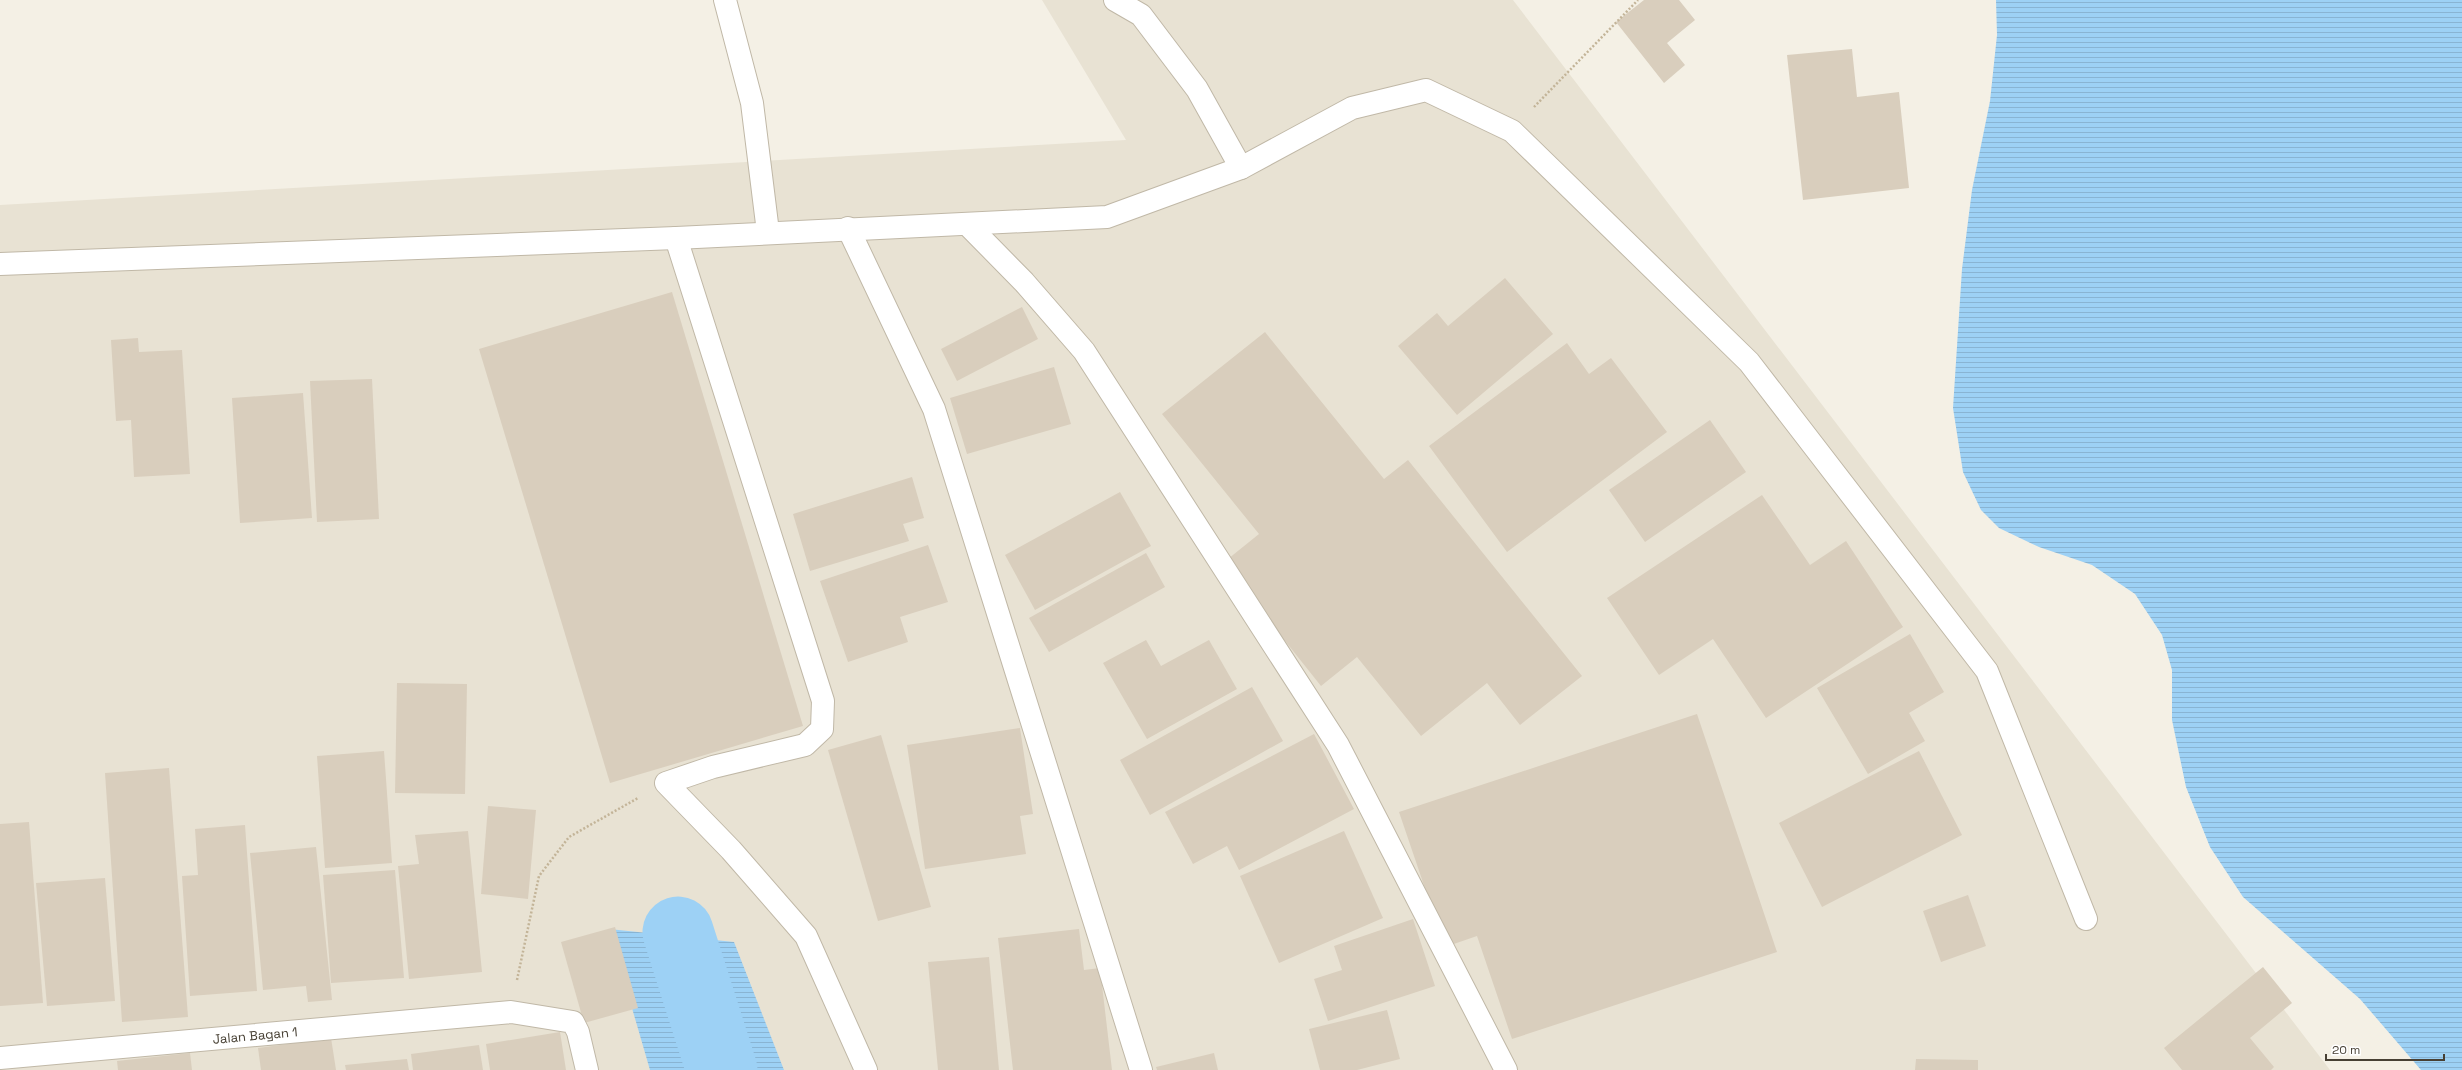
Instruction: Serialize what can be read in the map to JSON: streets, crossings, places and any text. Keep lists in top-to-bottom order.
{
  "streets": {
    "street": ["Jalan Bagan 1"]
  },
  "scale_bar": "20 m"
}
